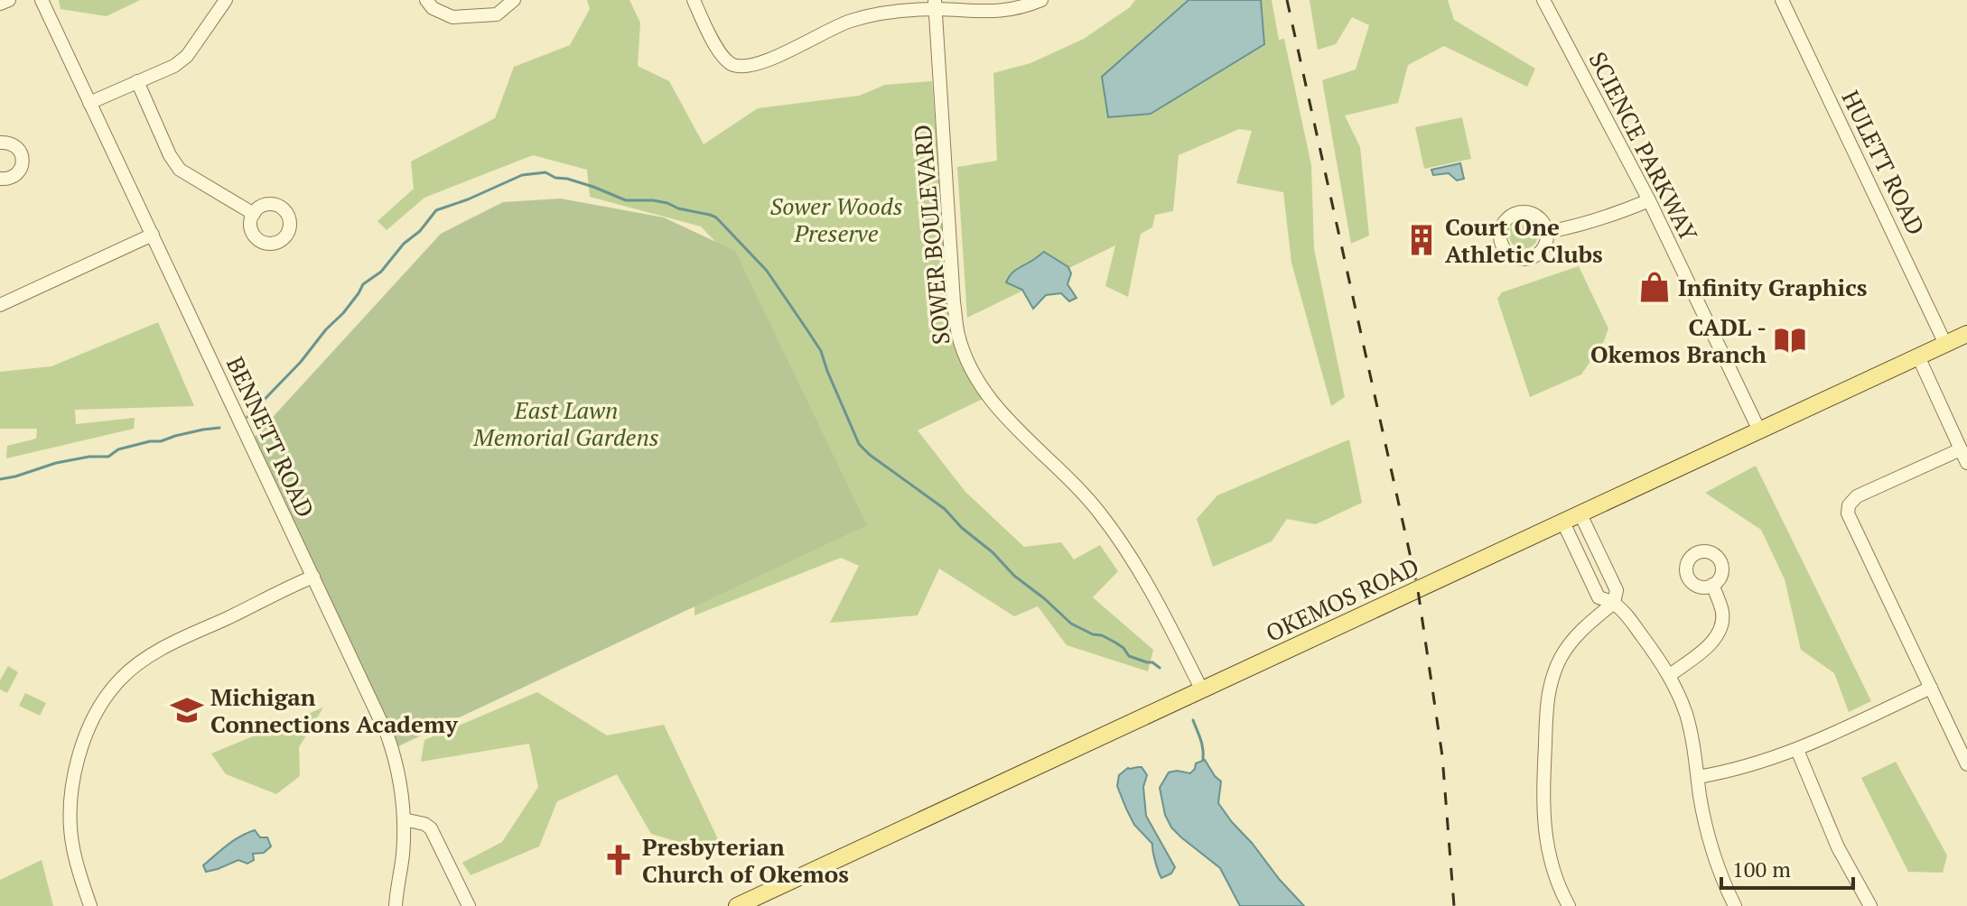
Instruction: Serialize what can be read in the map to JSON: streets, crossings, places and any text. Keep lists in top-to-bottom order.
{
  "streets": {
    "main road": ["OKEMOS ROAD"],
    "street": [
      "SCIENCE PARKWAY",
      "HULETT ROAD",
      "SOWER BOULEVARD",
      "BENNETT ROAD"
    ]
  },
  "crossings": [
    ["SCIENCE PARKWAY", "OKEMOS ROAD"],
    ["HULETT ROAD", "OKEMOS ROAD"],
    ["SOWER BOULEVARD", "OKEMOS ROAD"]
  ],
  "parks": ["Sower Woods Preserve", "East Lawn Memorial Gardens"],
  "places": {
    "building": ["Court One Athletic Clubs"],
    "shop": ["Infinity Graphics"],
    "library": ["CADL - Okemos Branch"],
    "school or university": ["Michigan Connections Academy"],
    "church": ["Presbyterian Church of Okemos"]
  },
  "scale_bar": "100 m"
}
